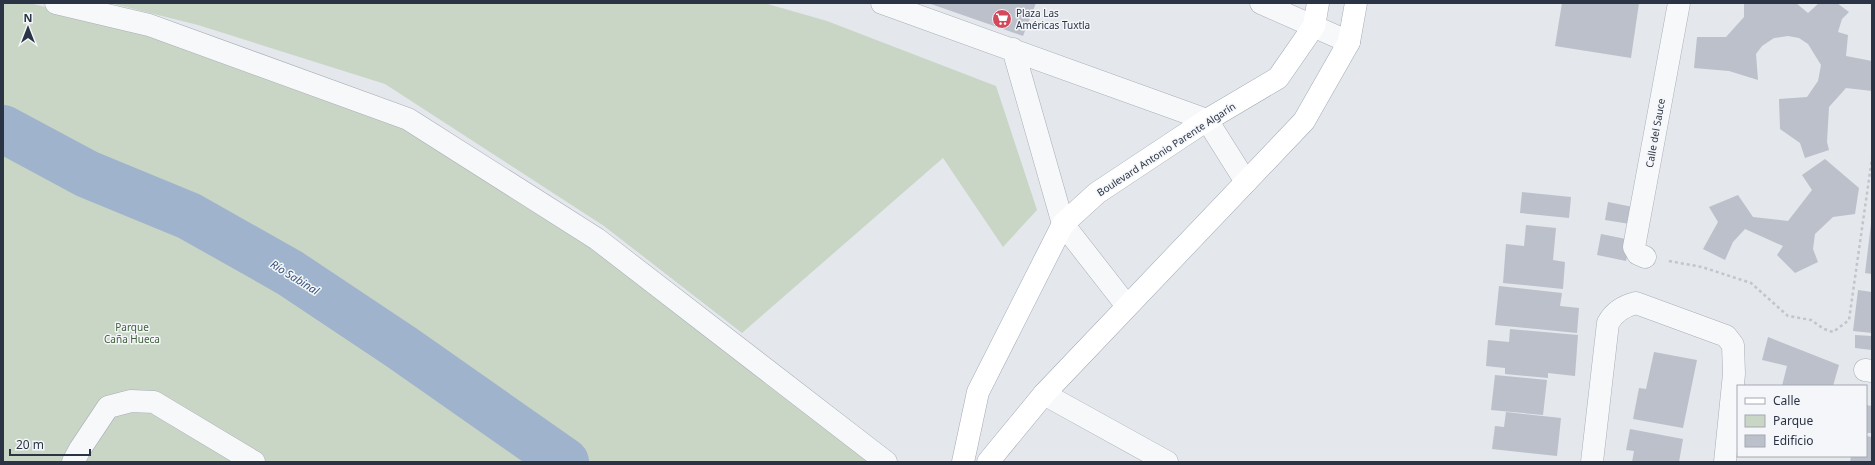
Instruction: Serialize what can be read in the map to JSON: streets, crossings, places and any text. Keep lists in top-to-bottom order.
{
  "streets": {
    "main road": ["Boulevard Antonio Parente Algarín"],
    "street": ["Calle del Sauce"]
  },
  "water": ["Río Sabinal"],
  "parks": ["Parque Caña Hueca"],
  "places": {
    "supermarket": ["Plaza Las Américas Tuxtla"]
  },
  "legend": ["Calle", "Parque", "Edificio"],
  "scale_bar": "20 m",
  "north": "top"
}
